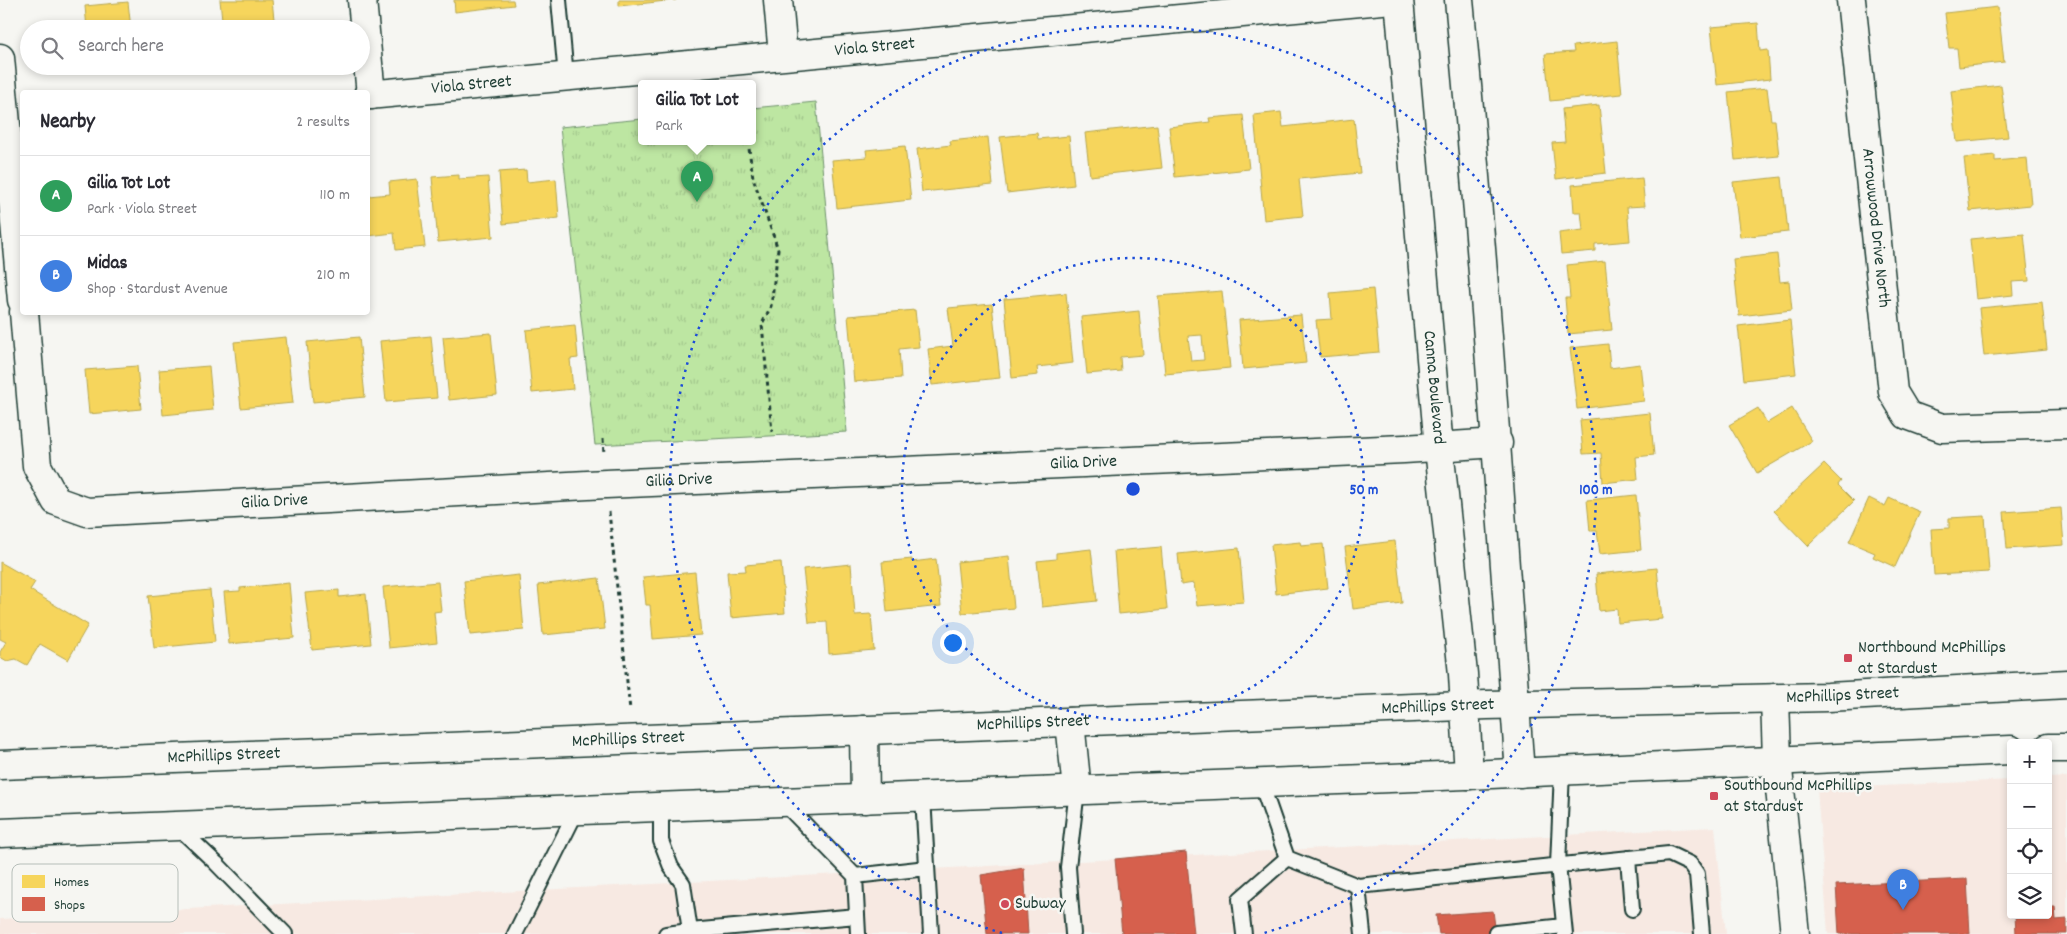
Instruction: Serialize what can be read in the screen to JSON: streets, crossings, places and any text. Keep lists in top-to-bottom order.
{
  "streets": {
    "street": [
      "Viola Street",
      "Arrowwood Drive North",
      "Canna Boulevard",
      "Gilia Drive",
      "McPhillips Street"
    ]
  },
  "crossings": [
    ["Canna Boulevard", "Gilia Drive"],
    ["Canna Boulevard", "McPhillips Street"]
  ],
  "places": {
    "transit": ["Northbound McPhillips at Stardust", "Southbound McPhillips at Stardust"],
    "other": ["Subway"]
  },
  "legend": ["Homes", "Shops"],
  "page": {
    "search": "Search here",
    "popup": ["Gilia Tot Lot", "Park"],
    "heading": ["Nearby", "2 results"],
    "list": [
      {
        "mark": "A",
        "name": "Gilia Tot Lot",
        "note": "Park · Viola Street",
        "value": "110 m"
      },
      {
        "mark": "B",
        "name": "Midas",
        "note": "Shop · Stardust Avenue",
        "value": "210 m"
      }
    ],
    "pins": ["A", "B"],
    "map_buttons": ["+", "−"]
  },
  "rings": ["50 m", "100 m"]
}
